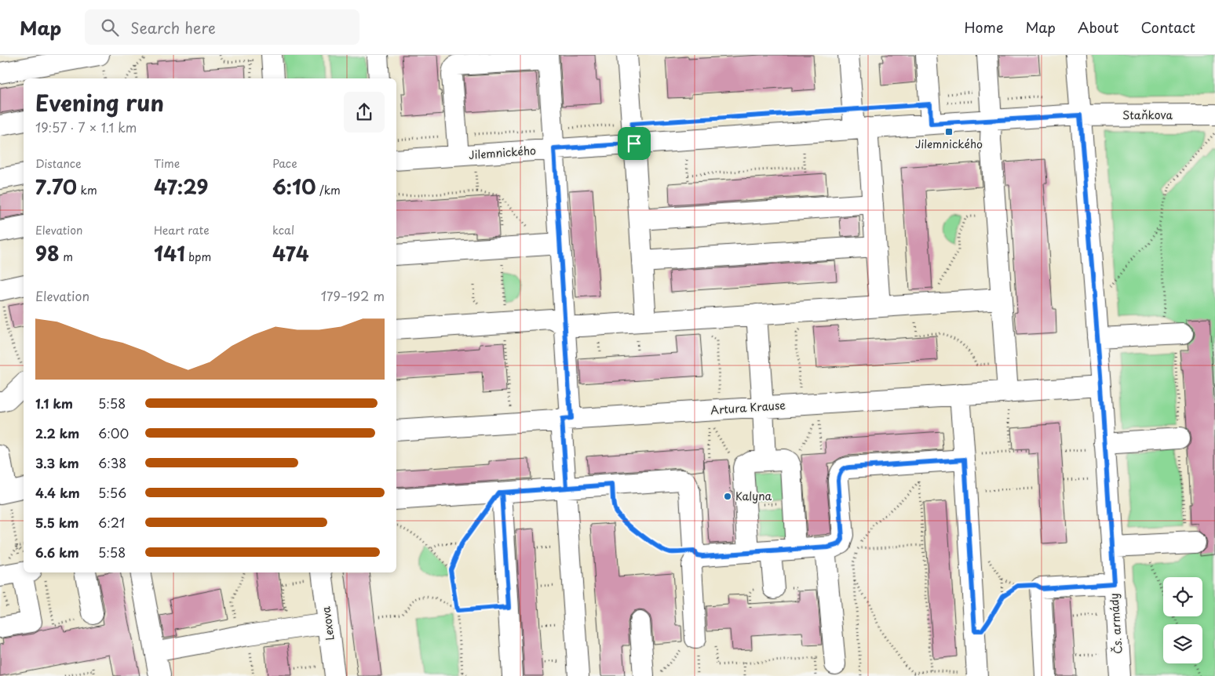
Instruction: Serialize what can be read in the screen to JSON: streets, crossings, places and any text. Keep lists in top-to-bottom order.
{
  "streets": {
    "street": [
      "Staňkova",
      "Jilemnického",
      "Artura Krause",
      "Lexova",
      "Čs. armády"
    ]
  },
  "crossings": [
    ["Staňkova", "Jilemnického"],
    ["Staňkova", "Čs. armády"],
    ["Jilemnického", "Čs. armády"],
    ["Artura Krause", "Čs. armády"]
  ],
  "places": {
    "transit": ["Jilemnického"],
    "other": ["Kalyna"]
  },
  "page": {
    "header": "Map",
    "search": "Search here",
    "nav": [
      "Home",
      "Map",
      "About",
      "Contact"
    ],
    "heading": ["Evening run", "19:57 · 7 × 1.1 km"],
    "stats": [
      ["Distance", "7.70 km"],
      ["Time", "47:29"],
      ["Pace", "6:10 /km"],
      ["Elevation", "98 m"],
      ["Heart rate", "141 bpm"],
      ["kcal", "474"]
    ],
    "chart": ["Elevation", "179–192 m"],
    "list": [
      {
        "name": "1.1 km",
        "note": "5:58"
      },
      {
        "name": "2.2 km",
        "note": "6:00"
      },
      {
        "name": "3.3 km",
        "note": "6:38"
      },
      {
        "name": "4.4 km",
        "note": "5:56"
      },
      {
        "name": "5.5 km",
        "note": "6:21"
      },
      {
        "name": "6.6 km",
        "note": "5:58"
      }
    ]
  }
}
